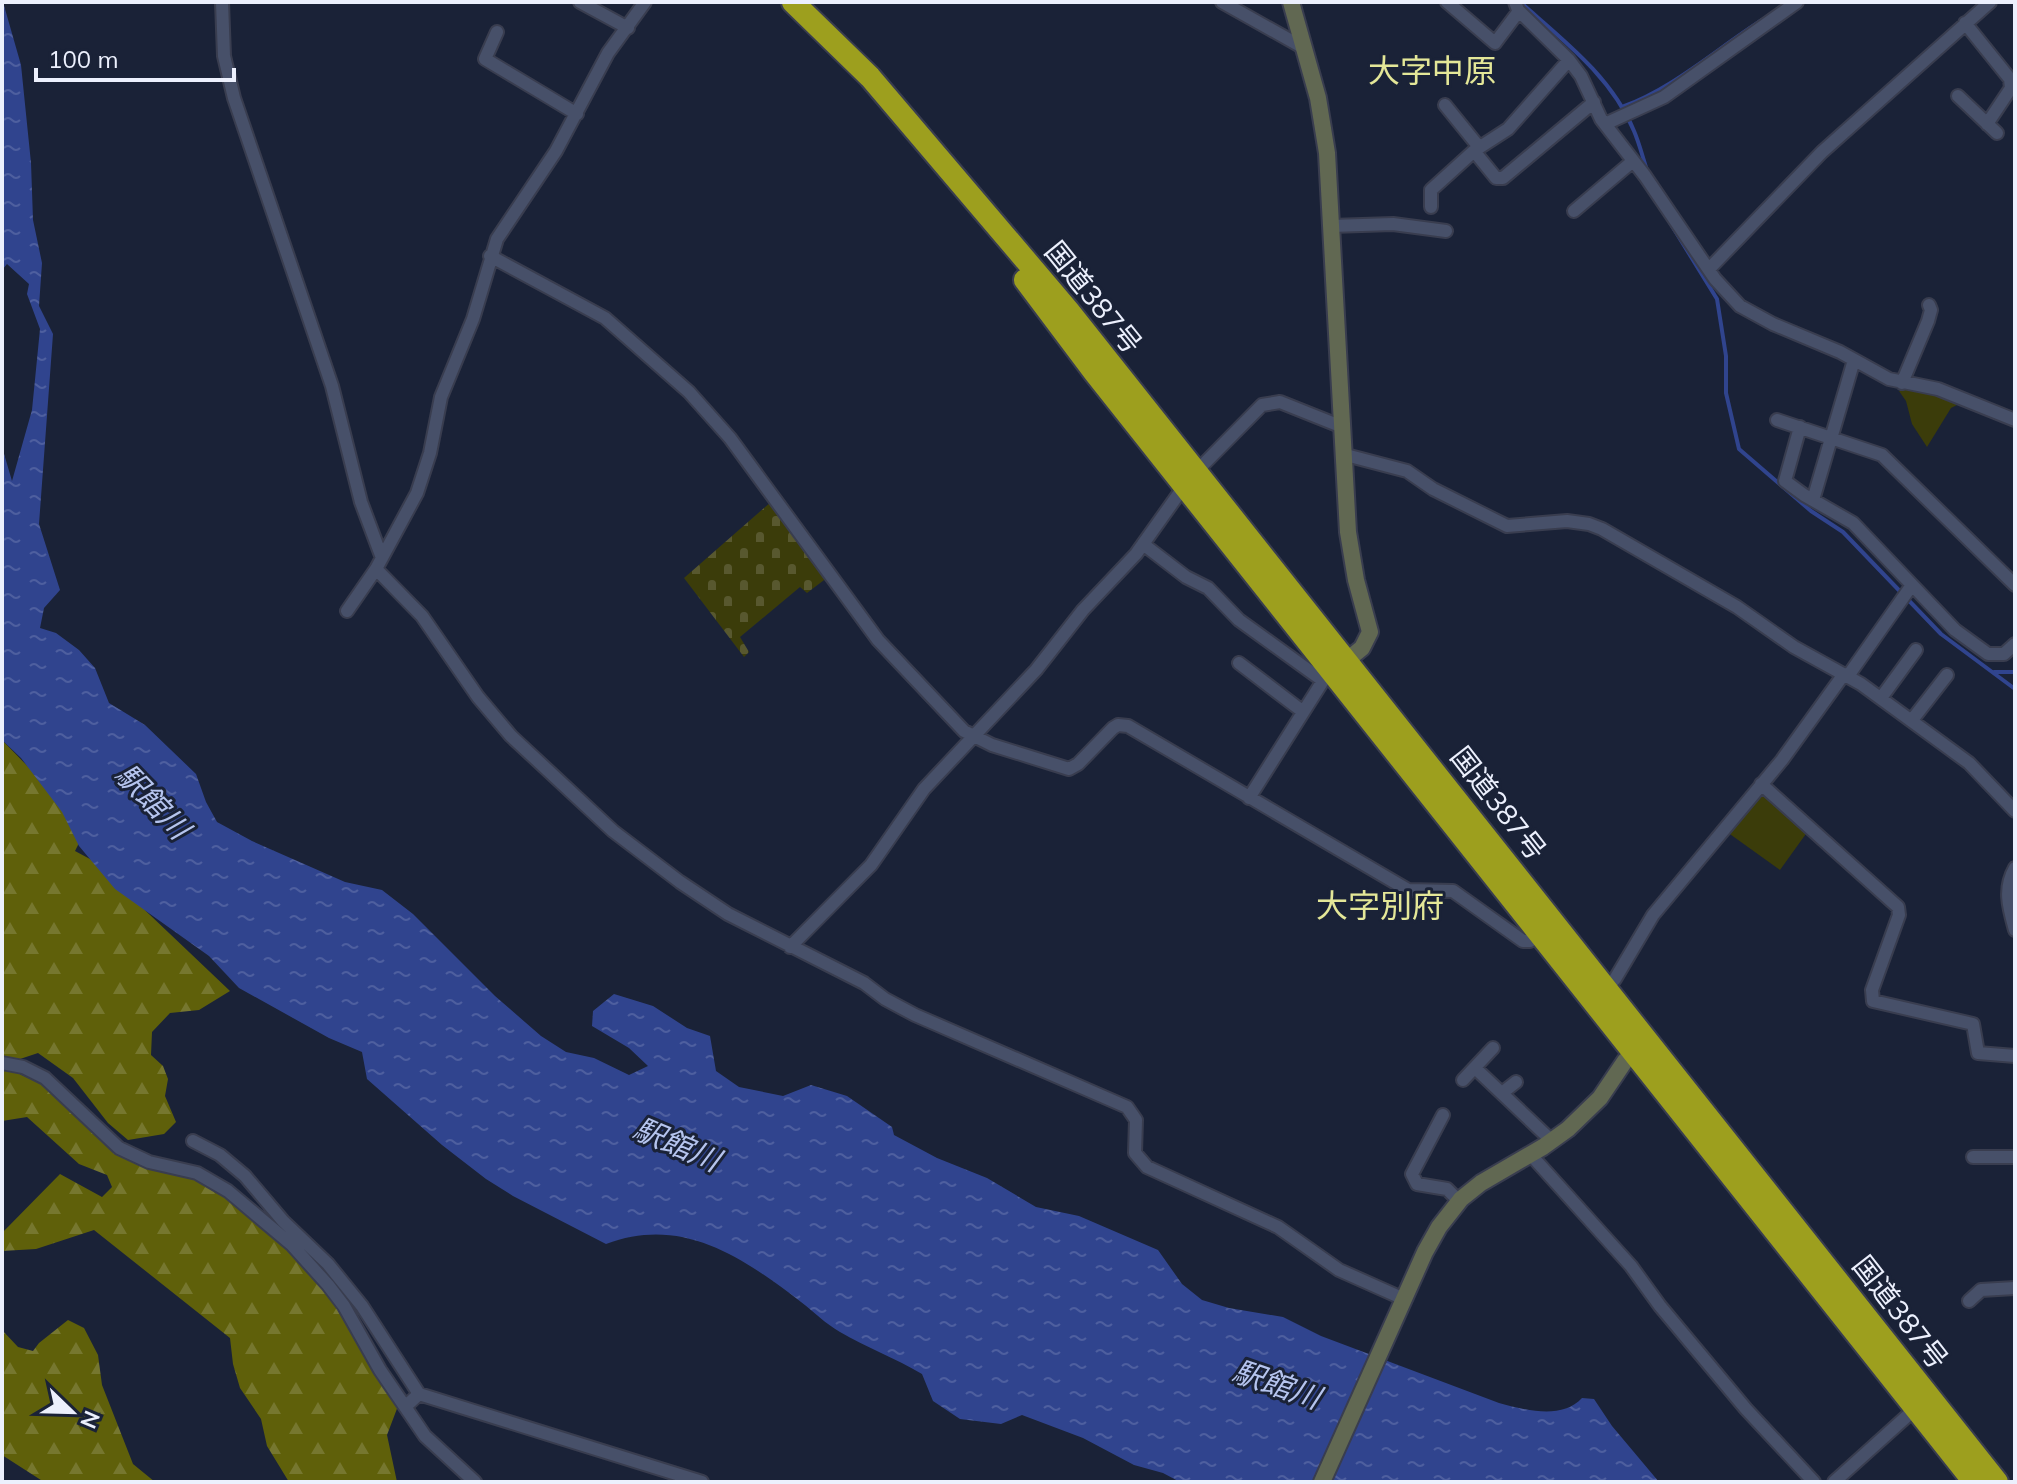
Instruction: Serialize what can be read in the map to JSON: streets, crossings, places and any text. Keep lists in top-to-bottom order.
{
  "streets": {
    "highway": ["国道387号"]
  },
  "districts": ["大字中原", "大字別府"],
  "water": ["駅館川"],
  "scale_bar": "100 m",
  "north": "bottom right"
}
